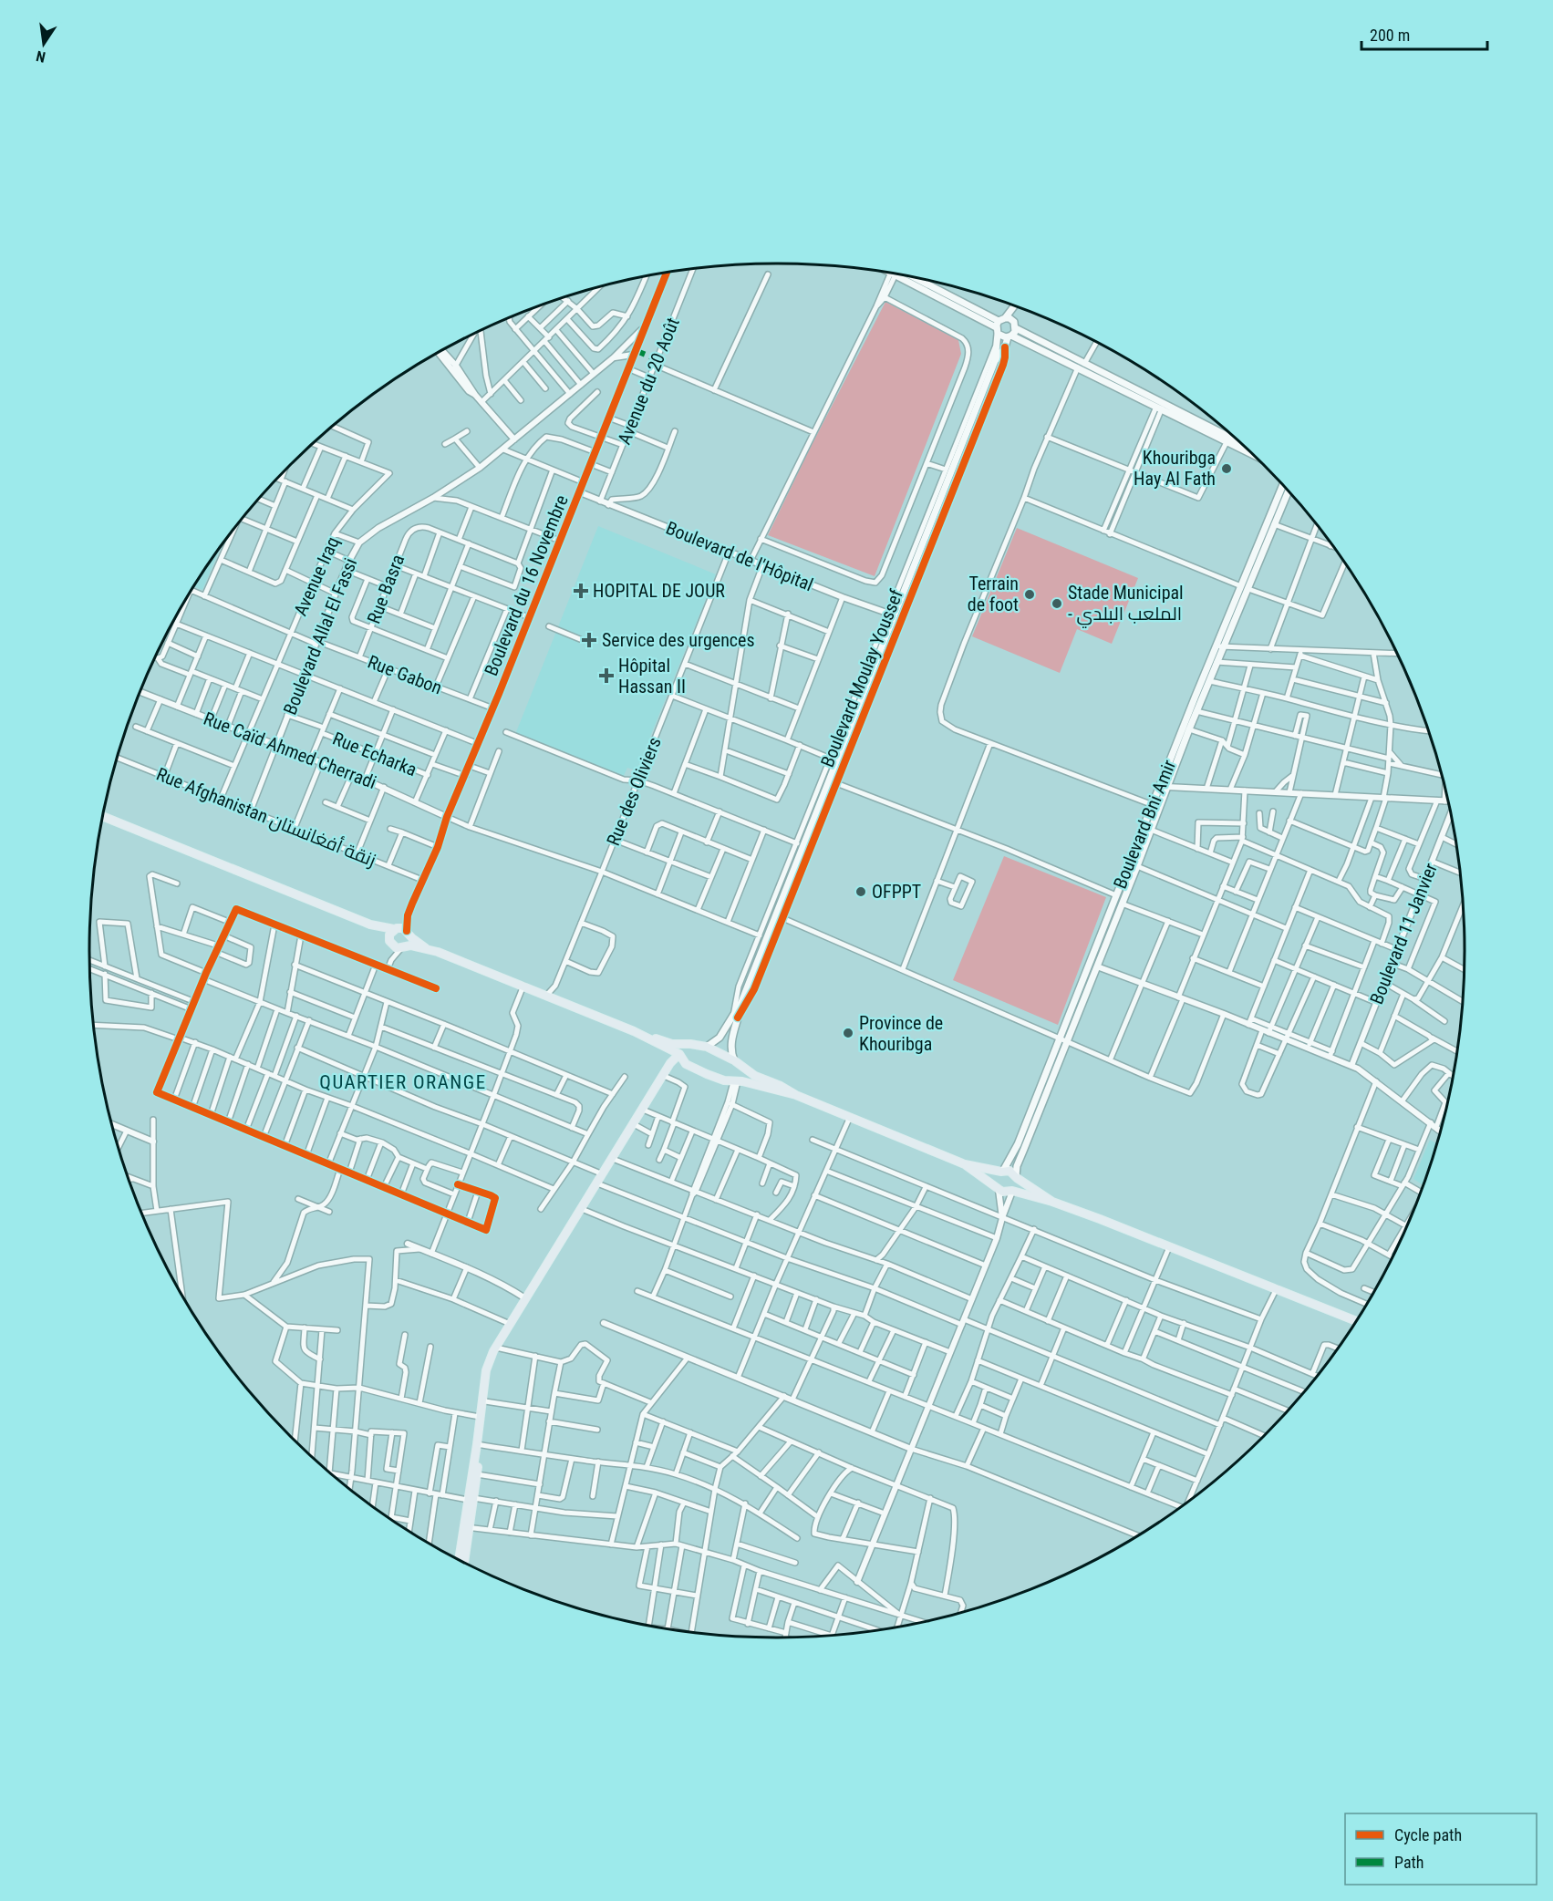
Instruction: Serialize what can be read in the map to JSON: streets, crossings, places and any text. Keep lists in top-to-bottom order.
{
  "streets": {
    "main road": ["Boulevard Moulay Youssef", "Boulevard Bni Amir"],
    "street": [
      "Avenue du 20 Août",
      "Boulevard de l'Hôpital",
      "Avenue Iraq",
      "Boulevard du 16 Novembre",
      "Rue Basra",
      "Boulevard Allal El Fassi",
      "Rue Gabon",
      "Rue Caïd Ahmed Cherradi",
      "Rue Echarka",
      "Rue des Oliviers",
      "Rue Afghanistan زنقة أفغانستان",
      "Boulevard 11 Janvier"
    ]
  },
  "crossings": [
    ["Avenue du 20 Août", "Boulevard de l'Hôpital"],
    ["Boulevard de l'Hôpital", "Boulevard du 16 Novembre"],
    ["Boulevard de l'Hôpital", "Boulevard Moulay Youssef"],
    ["Boulevard de l'Hôpital", "Rue des Oliviers"],
    ["Avenue Iraq", "Rue Gabon"],
    ["Avenue Iraq", "Rue Caïd Ahmed Cherradi"],
    ["Avenue Iraq", "Rue Afghanistan زنقة أفغانستان"],
    ["Boulevard du 16 Novembre", "Boulevard Allal El Fassi"],
    ["Boulevard du 16 Novembre", "Rue Gabon"],
    ["Boulevard du 16 Novembre", "Rue Caïd Ahmed Cherradi"],
    ["Boulevard du 16 Novembre", "Rue Afghanistan زنقة أفغانستان"],
    ["Rue Basra", "Rue Gabon"],
    ["Boulevard Allal El Fassi", "Rue Gabon"],
    ["Boulevard Allal El Fassi", "Rue Caïd Ahmed Cherradi"],
    ["Boulevard Allal El Fassi", "Rue Echarka"],
    ["Boulevard Allal El Fassi", "Rue Afghanistan زنقة أفغانستان"]
  ],
  "districts": ["QUARTIER ORANGE"],
  "places": {
    "other": [
      "Khouribga Hay Al Fath",
      "Terrain de foot",
      "Stade Municipal - الملعب البلدي",
      "OFPPT",
      "Province de Khouribga"
    ],
    "health": ["HOPITAL DE JOUR", "Service des urgences", "Hôpital Hassan II"]
  },
  "legend": ["Cycle path", "Path"],
  "scale_bar": "200 m",
  "north": "bottom"
}
